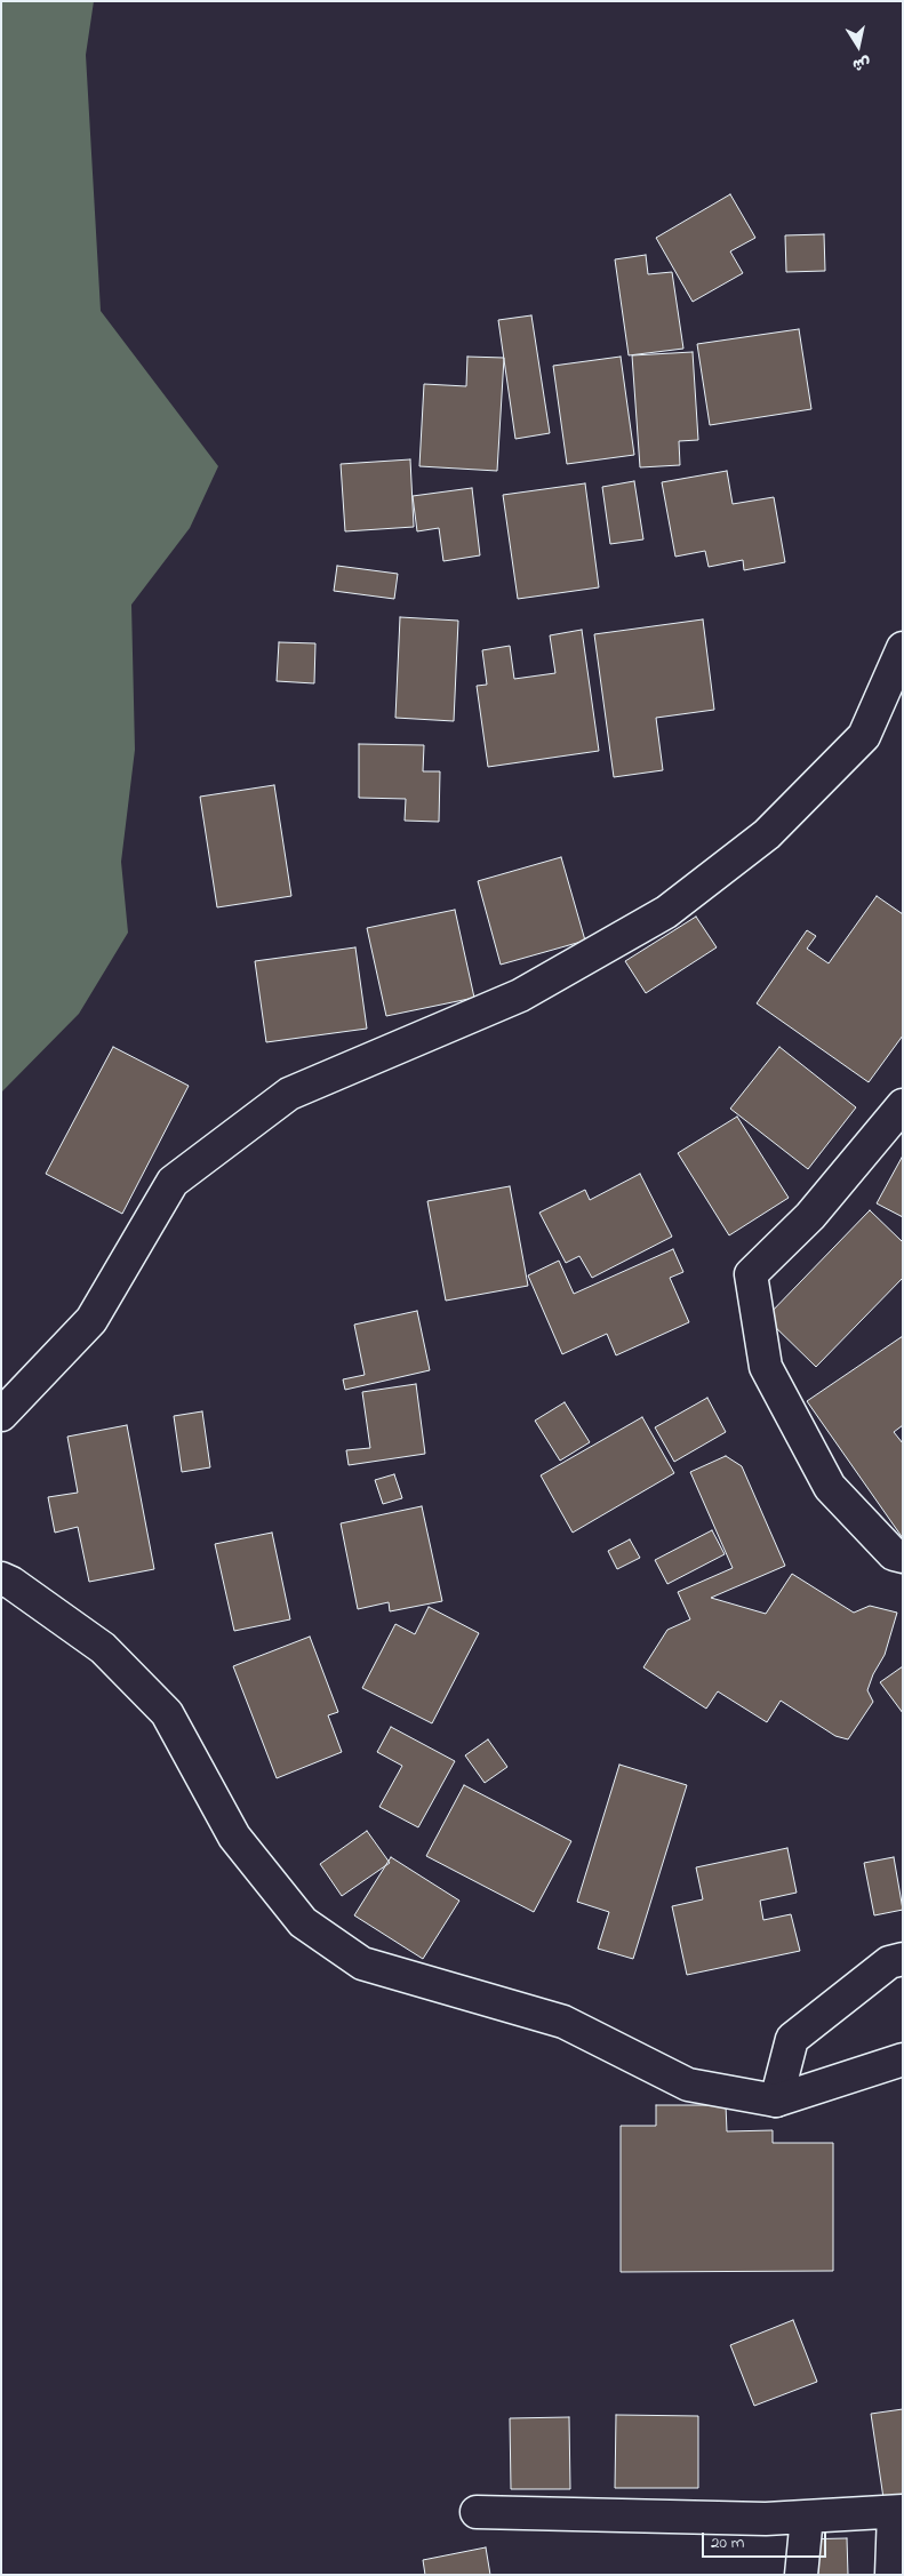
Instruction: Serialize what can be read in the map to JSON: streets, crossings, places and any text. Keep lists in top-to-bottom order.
{
  "scale_bar": "20 m",
  "north": "bottom"
}
